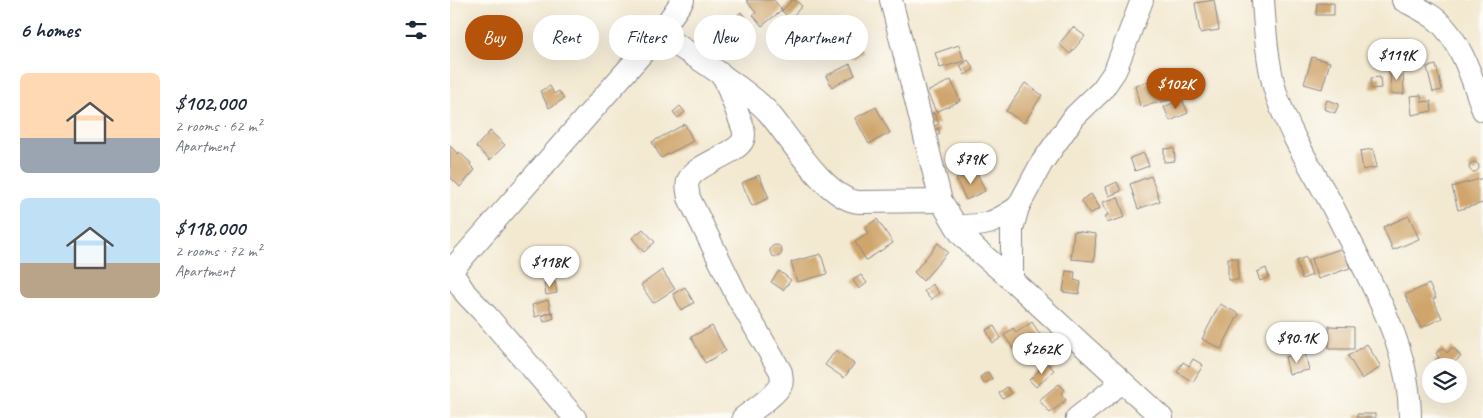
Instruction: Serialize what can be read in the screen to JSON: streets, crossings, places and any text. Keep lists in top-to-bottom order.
{
  "page": {
    "heading": "6 homes",
    "chip": [
      "Buy",
      "Rent",
      "Filters",
      "New",
      "Apartment"
    ],
    "price": [
      "$119K",
      "$102K",
      "$79K",
      "$118K",
      "$90.1K",
      "$262K"
    ],
    "list": [
      {
        "name": "$102,000",
        "note": "2 rooms · 62 m² · Apartment"
      },
      {
        "name": "$118,000",
        "note": "2 rooms · 72 m² · Apartment"
      }
    ]
  }
}
